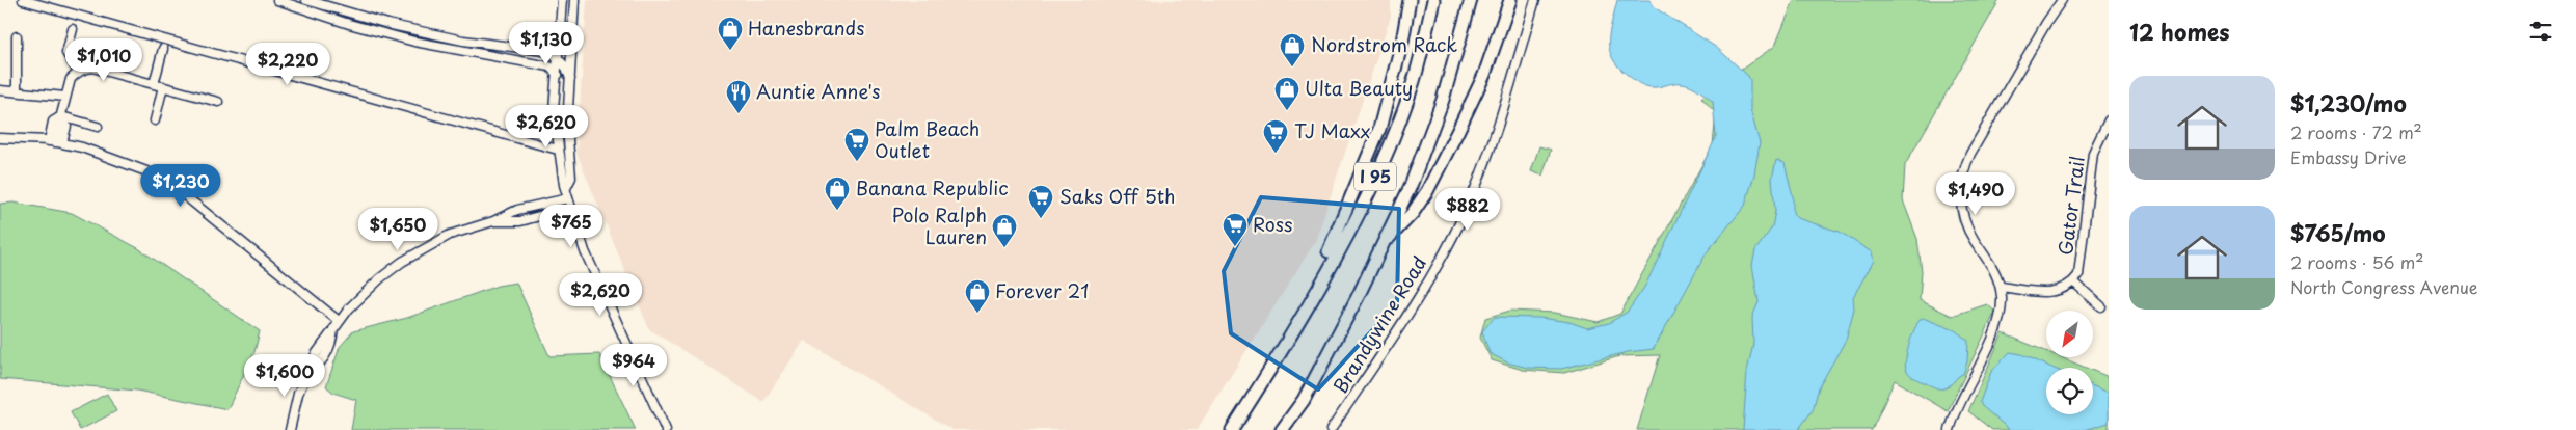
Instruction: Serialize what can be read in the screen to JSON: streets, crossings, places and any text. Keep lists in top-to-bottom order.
{
  "streets": {
    "highway": ["I 95"],
    "street": ["Gator Trail", "Brandywine Road"]
  },
  "places": {
    "shop": [
      "Hanesbrands",
      "Nordstrom Rack",
      "Ulta Beauty",
      "Banana Republic",
      "Polo Ralph Lauren",
      "Forever 21"
    ],
    "restaurant": ["Auntie Anne's"],
    "supermarket": [
      "TJ Maxx",
      "Palm Beach Outlet",
      "Saks Off 5th",
      "Ross"
    ]
  },
  "north": "bottom left",
  "page": {
    "heading": "12 homes",
    "price": [
      "$1,130",
      "$1,010",
      "$2,220",
      "$2,620",
      "$1,230",
      "$1,490",
      "$882",
      "$765",
      "$1,650",
      "$2,620",
      "$964",
      "$1,600"
    ],
    "list": [
      {
        "name": "$1,230/mo",
        "note": "2 rooms · 72 m² · Embassy Drive"
      },
      {
        "name": "$765/mo",
        "note": "2 rooms · 56 m² · North Congress Avenue"
      }
    ]
  }
}
